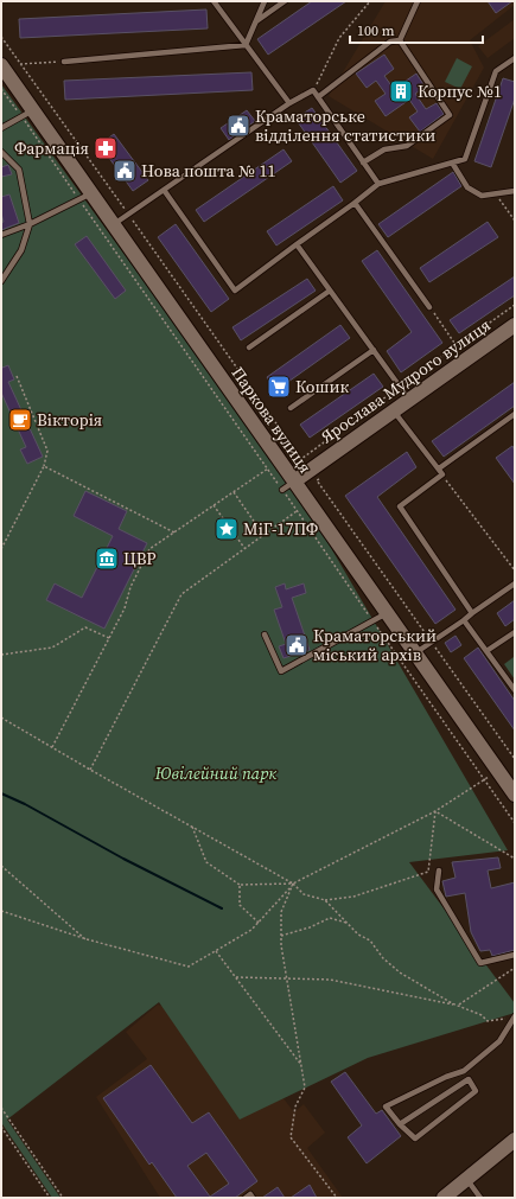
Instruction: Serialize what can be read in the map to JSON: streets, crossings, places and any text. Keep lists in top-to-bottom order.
{
  "streets": {
    "street": ["Ярослава Мудрого вулиця", "Паркова вулиця"]
  },
  "crossings": [
    ["Ярослава Мудрого вулиця", "Паркова вулиця"]
  ],
  "parks": ["Ювілейний парк"],
  "places": {
    "building": ["Корпус №1"],
    "public building": ["Краматорське відділення статистики", "Нова пошта № 11", "Краматорський міський архів"],
    "pharmacy": ["Фармація"],
    "supermarket": ["Кошик"],
    "cafe": ["Вікторія"],
    "place": ["МіГ-17ПФ"],
    "museum": ["ЦВР"]
  },
  "scale_bar": "100 m"
}
